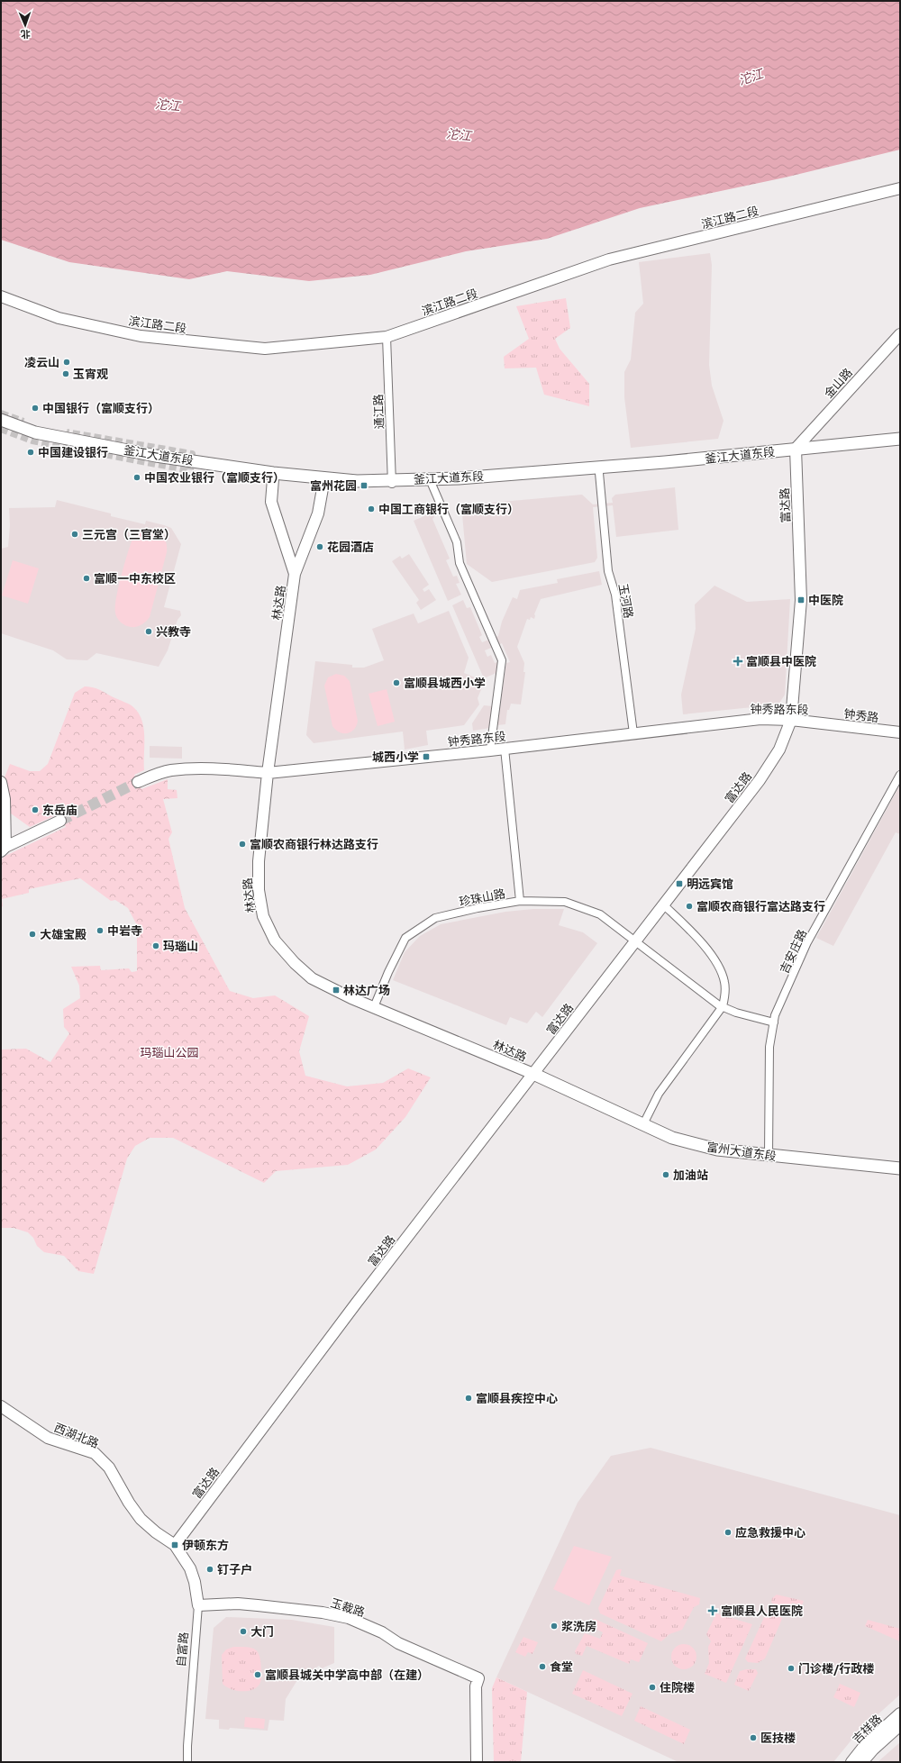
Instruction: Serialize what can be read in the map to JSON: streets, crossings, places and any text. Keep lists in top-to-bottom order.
{
  "streets": {
    "main road": ["釜江大道东段", "富州大道东段"],
    "street": [
      "滨江路二段",
      "金山路",
      "通江路",
      "富达路",
      "玉河路",
      "林达路",
      "钟秀路东段",
      "钟秀路",
      "珍珠山路",
      "吉安庄路",
      "西湖北路",
      "玉裁路",
      "自富路",
      "吉祥路"
    ]
  },
  "crossings": [
    ["滨江路二段", "通江路"],
    ["金山路", "釜江大道东段"],
    ["金山路", "富达路"],
    ["通江路", "釜江大道东段"],
    ["釜江大道东段", "富达路"],
    ["釜江大道东段", "玉河路"],
    ["富达路", "林达路"],
    ["富达路", "钟秀路东段"],
    ["富达路", "珍珠山路"],
    ["富达路", "富州大道东段"],
    ["富达路", "西湖北路"],
    ["富达路", "自富路"],
    ["玉河路", "钟秀路东段"],
    ["林达路", "钟秀路东段"],
    ["林达路", "珍珠山路"],
    ["林达路", "富州大道东段"],
    ["钟秀路东段", "钟秀路"],
    ["珍珠山路", "吉安庄路"],
    ["吉安庄路", "富州大道东段"],
    ["西湖北路", "自富路"],
    ["玉裁路", "自富路"]
  ],
  "water": ["沱江"],
  "parks": ["玛瑙山公园"],
  "places": {
    "other": [
      "凌云山",
      "玉宵观",
      "中国银行（富顺支行）",
      "中国建设银行",
      "中国农业银行（富顺支行）",
      "中国工商银行（富顺支行）",
      "三元宫（三官堂）",
      "花园酒店",
      "富顺一中东校区",
      "兴教寺",
      "富顺县城西小学",
      "东岳庙",
      "富顺农商银行林达路支行",
      "富顺农商银行富达路支行",
      "中岩寺",
      "大雄宝殿",
      "玛瑙山",
      "加油站",
      "富顺县疾控中心",
      "应急救援中心",
      "钉子户",
      "浆洗房",
      "大门",
      "食堂",
      "门诊楼/行政楼",
      "富顺县城关中学高中部（在建）",
      "住院楼",
      "医技楼"
    ],
    "transit": [
      "富州花园",
      "中医院",
      "城西小学",
      "明远宾馆",
      "林达广场",
      "伊顿东方"
    ],
    "health": ["富顺县中医院", "富顺县人民医院"]
  },
  "north": "bottom"
}
